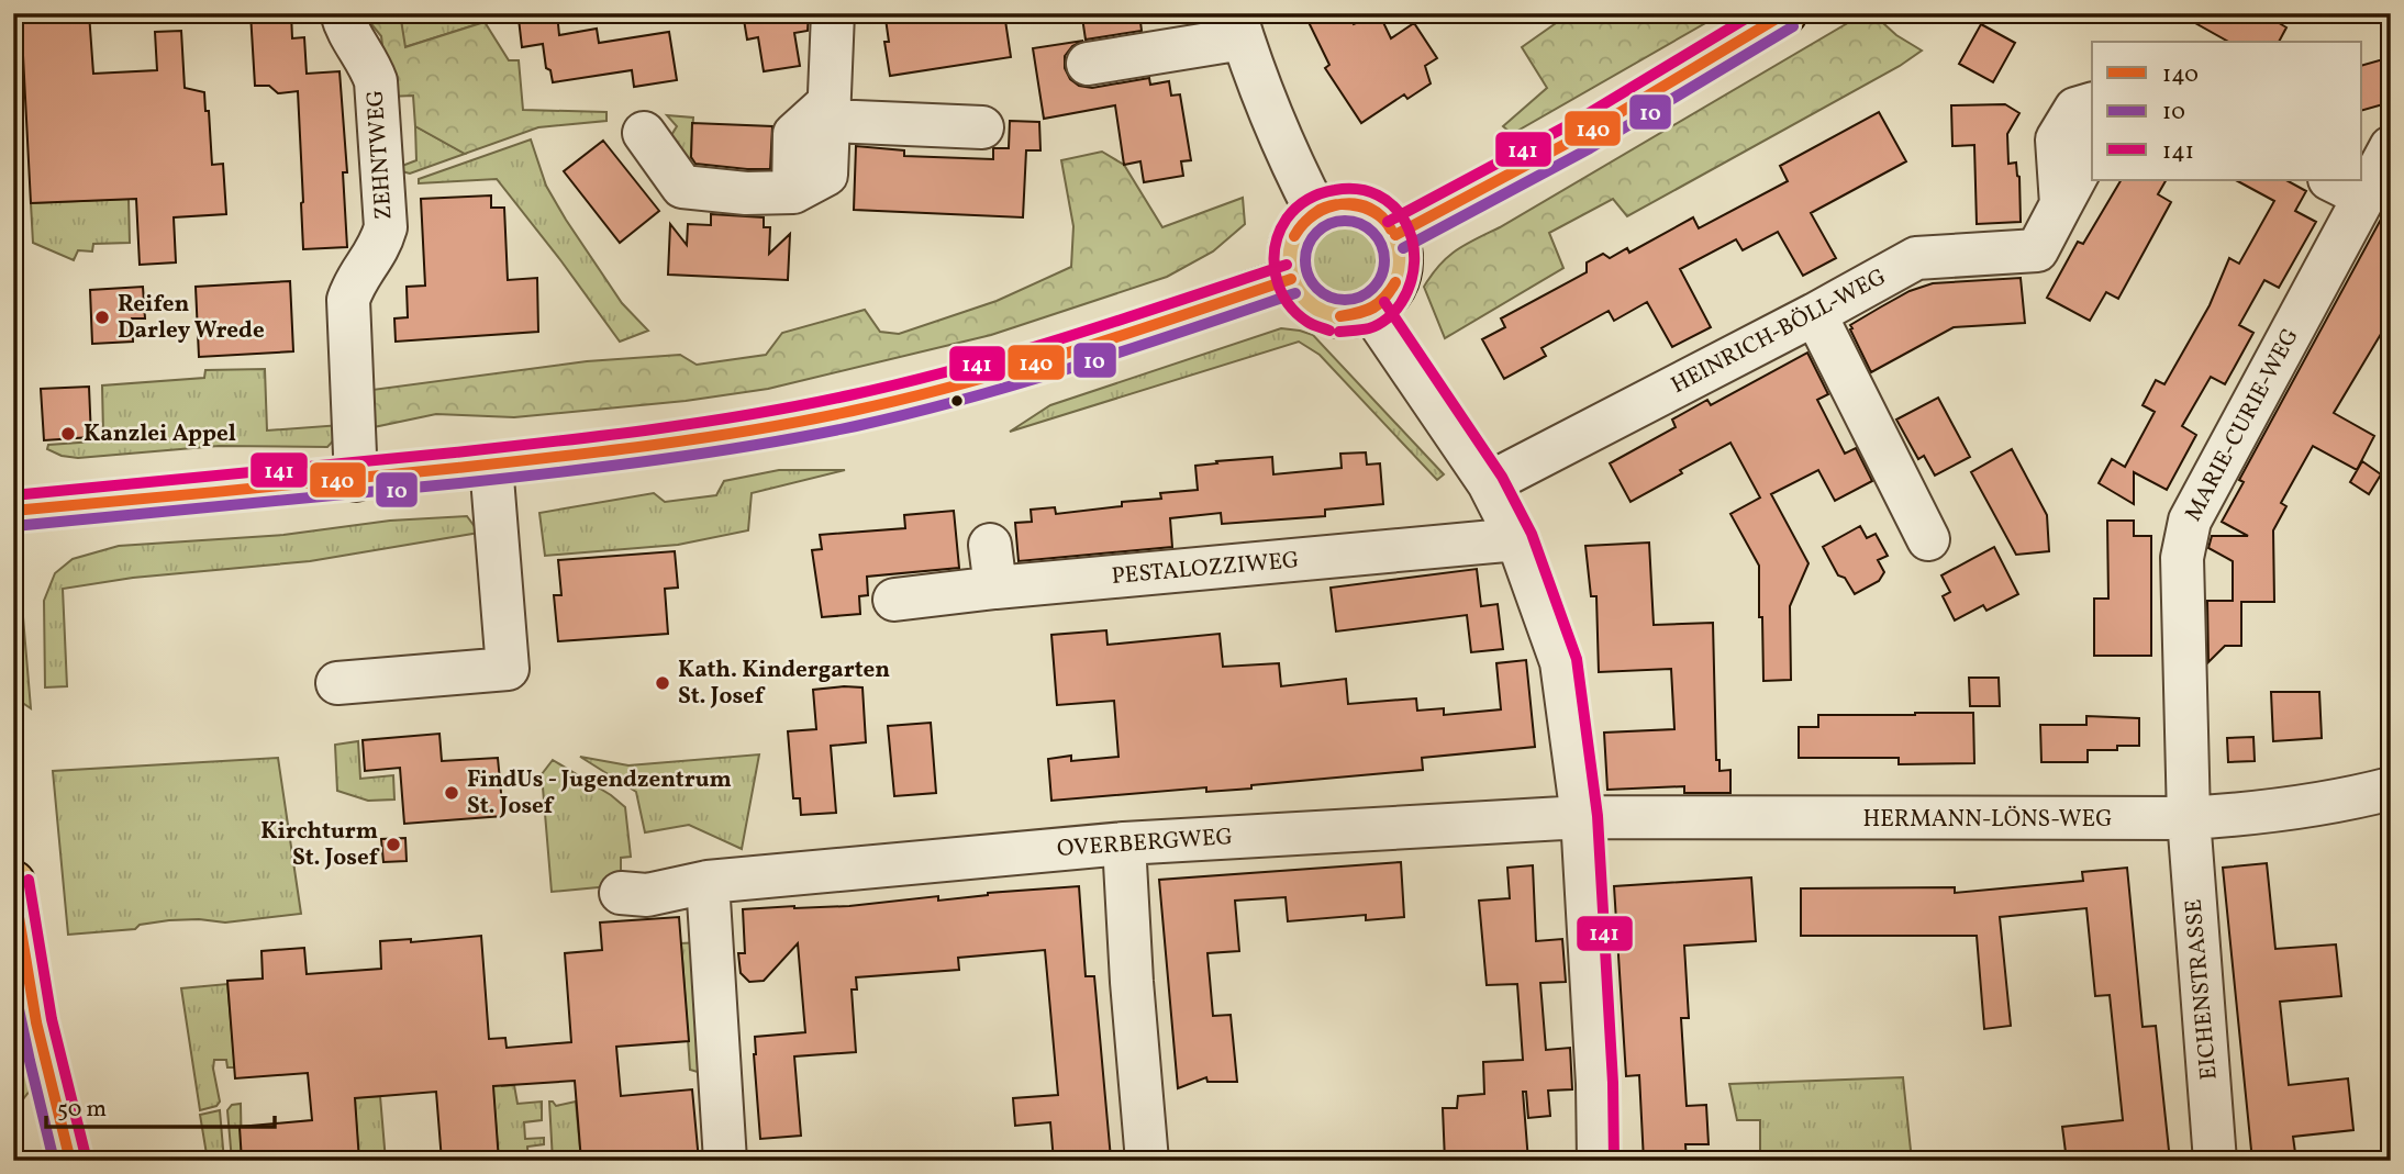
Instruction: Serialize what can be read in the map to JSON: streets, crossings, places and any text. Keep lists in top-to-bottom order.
{
  "streets": {
    "street": [
      "ZEHNTWEG",
      "HEINRICH-BÖLL-WEG",
      "MARIE-CURIE-WEG",
      "PESTALOZZIWEG",
      "HERMANN-LÖNS-WEG",
      "OVERBERGWEG",
      "EICHENSTRASSE"
    ]
  },
  "crossings": [
    ["MARIE-CURIE-WEG", "HERMANN-LÖNS-WEG"],
    ["MARIE-CURIE-WEG", "EICHENSTRASSE"],
    ["HERMANN-LÖNS-WEG", "OVERBERGWEG"],
    ["HERMANN-LÖNS-WEG", "EICHENSTRASSE"]
  ],
  "places": [
    "Reifen Darley Wrede",
    "Kanzlei Appel",
    "Kath. Kindergarten St. Josef",
    "FindUs - Jugendzentrum St. Josef",
    "Kirchturm St. Josef"
  ],
  "lines": ["transit line 140", "transit line 141", "transit line 10"],
  "legend": ["140", "10", "141"],
  "scale_bar": "50 m"
}
